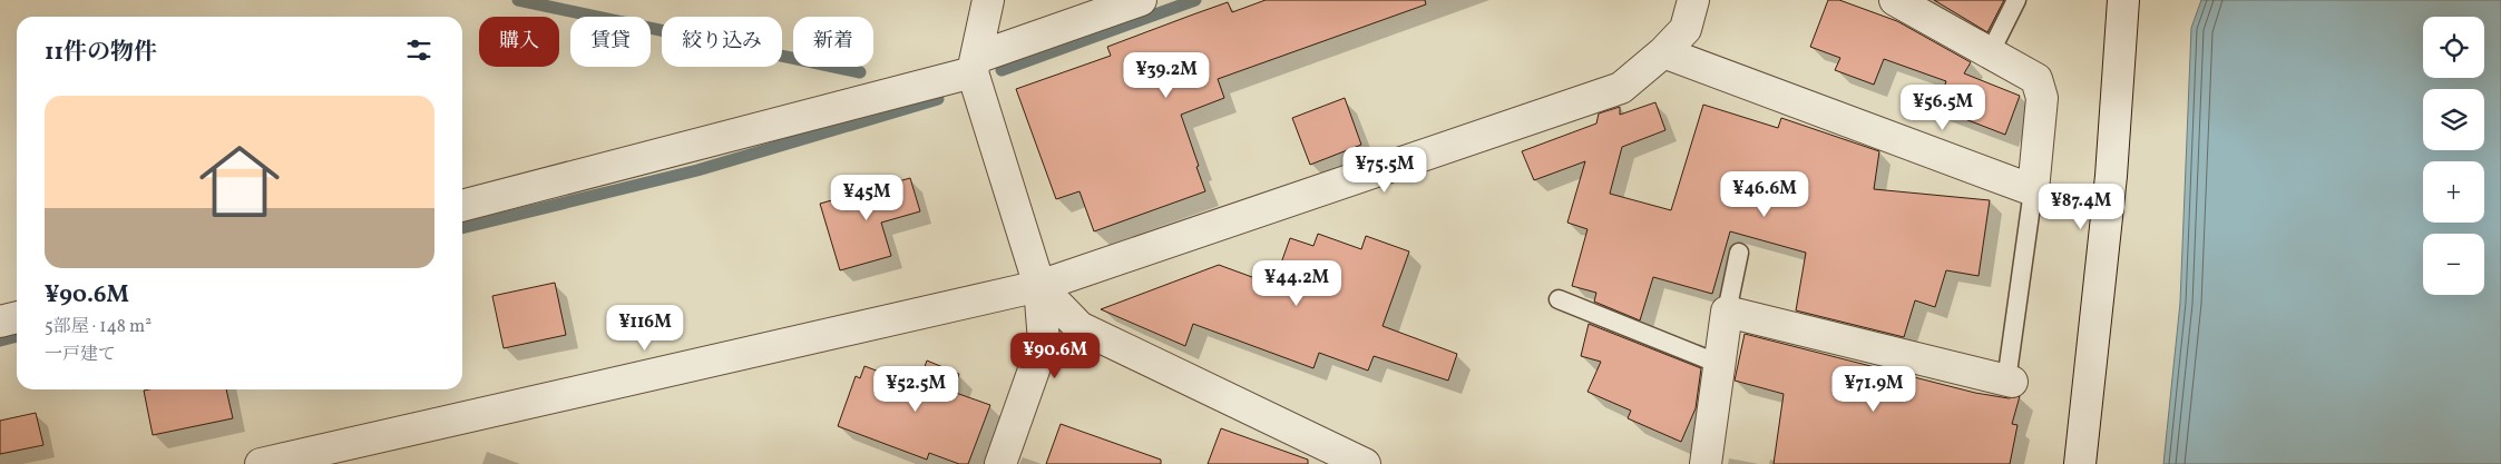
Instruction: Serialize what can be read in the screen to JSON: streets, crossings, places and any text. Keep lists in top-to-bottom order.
{
  "page": {
    "map_buttons": ["+", "−"],
    "chip": [
      "購入",
      "賃貸",
      "絞り込み",
      "新着"
    ],
    "heading": "11件の物件",
    "price": [
      "¥39.2M",
      "¥56.5M",
      "¥75.5M",
      "¥46.6M",
      "¥45M",
      "¥87.4M",
      "¥44.2M",
      "¥116M",
      "¥90.6M",
      "¥52.5M",
      "¥71.9M"
    ],
    "list": [
      {
        "name": "¥90.6M",
        "note": "5部屋 · 148 m² · 一戸建て"
      }
    ]
  }
}
